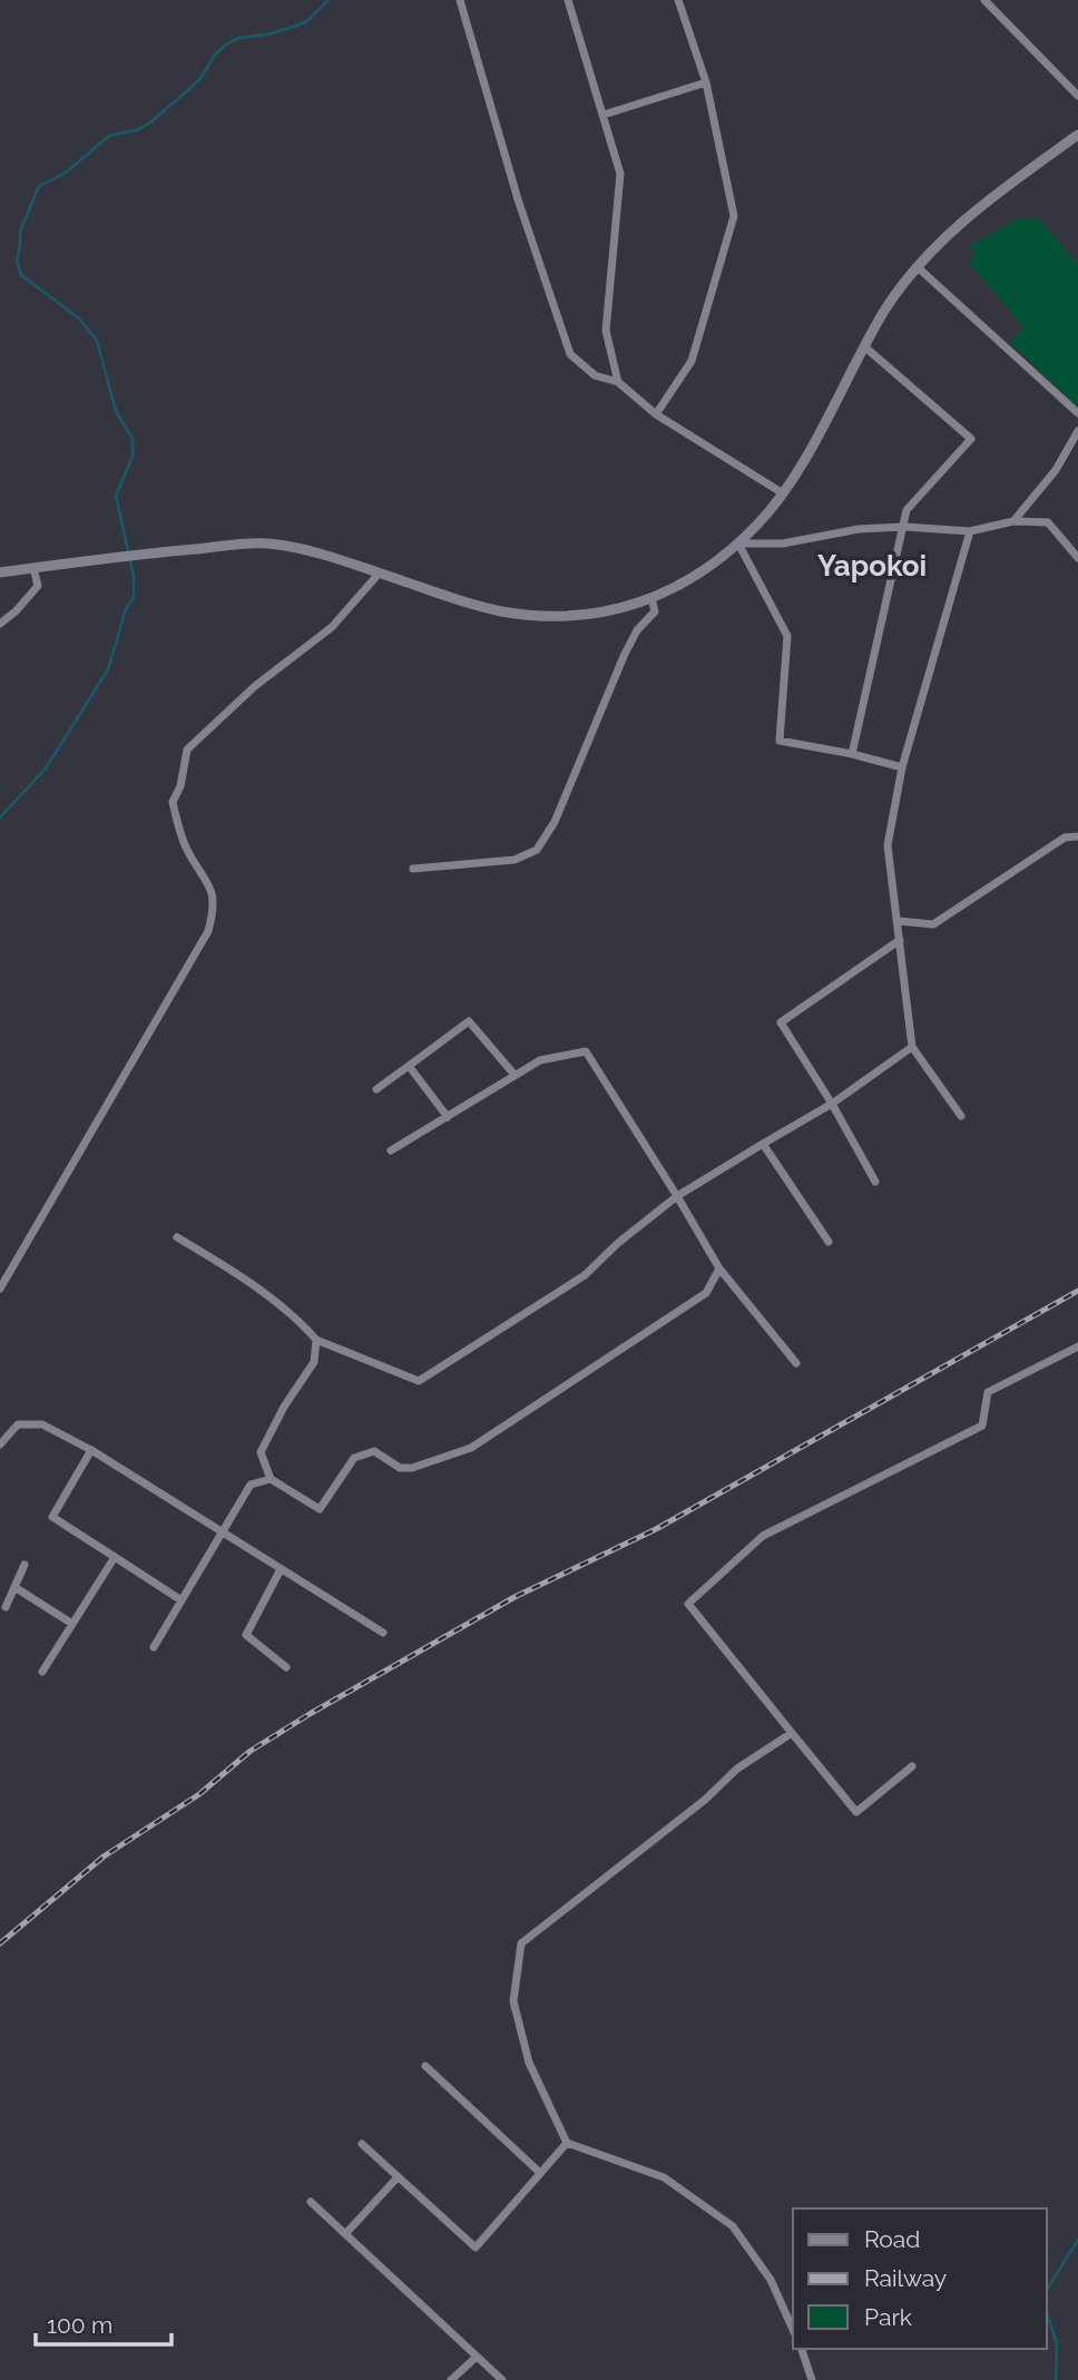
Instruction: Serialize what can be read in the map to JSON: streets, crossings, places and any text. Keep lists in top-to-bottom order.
{
  "districts": ["Yapokoi"],
  "legend": ["Road", "Railway", "Park"],
  "scale_bar": "100 m"
}
